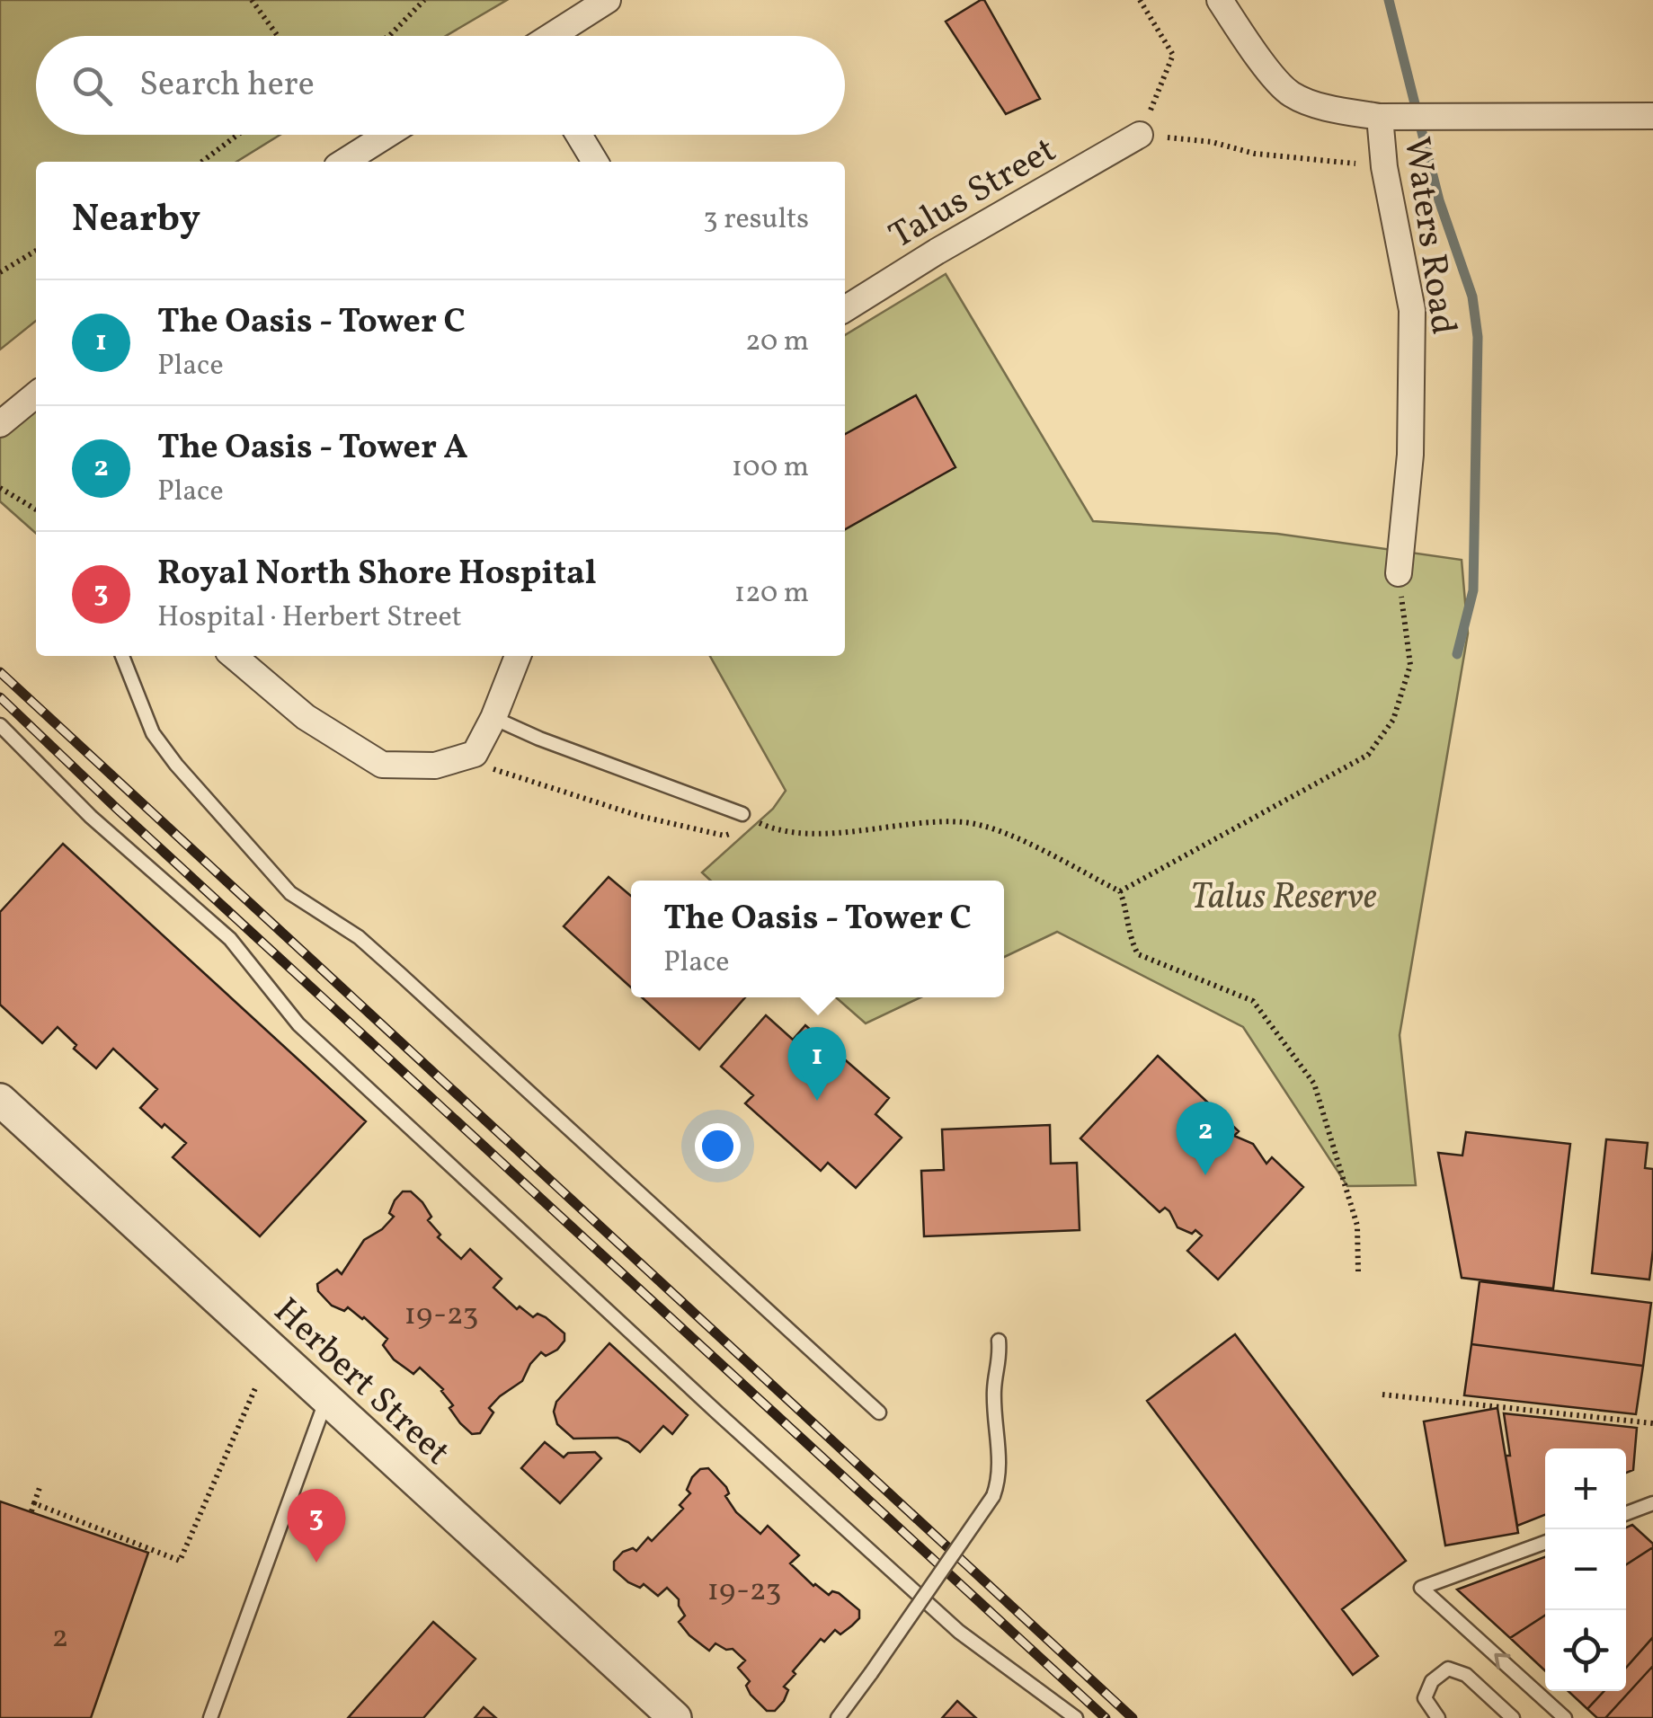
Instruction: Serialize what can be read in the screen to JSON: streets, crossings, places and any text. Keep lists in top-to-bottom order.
{
  "streets": {
    "street": ["Talus Street", "Waters Road", "Herbert Street"]
  },
  "parks": ["Talus Reserve"],
  "house_numbers": ["19-23", "19-23", "2"],
  "page": {
    "search": "Search here",
    "heading": ["Nearby", "3 results"],
    "list": [
      {
        "mark": "1",
        "name": "The Oasis - Tower C",
        "note": "Place",
        "value": "20 m"
      },
      {
        "mark": "2",
        "name": "The Oasis - Tower A",
        "note": "Place",
        "value": "100 m"
      },
      {
        "mark": "3",
        "name": "Royal North Shore Hospital",
        "note": "Hospital · Herbert Street",
        "value": "120 m"
      }
    ],
    "popup": ["The Oasis - Tower C", "Place"],
    "pins": ["1", "2", "3"],
    "map_buttons": ["+", "−"]
  }
}
